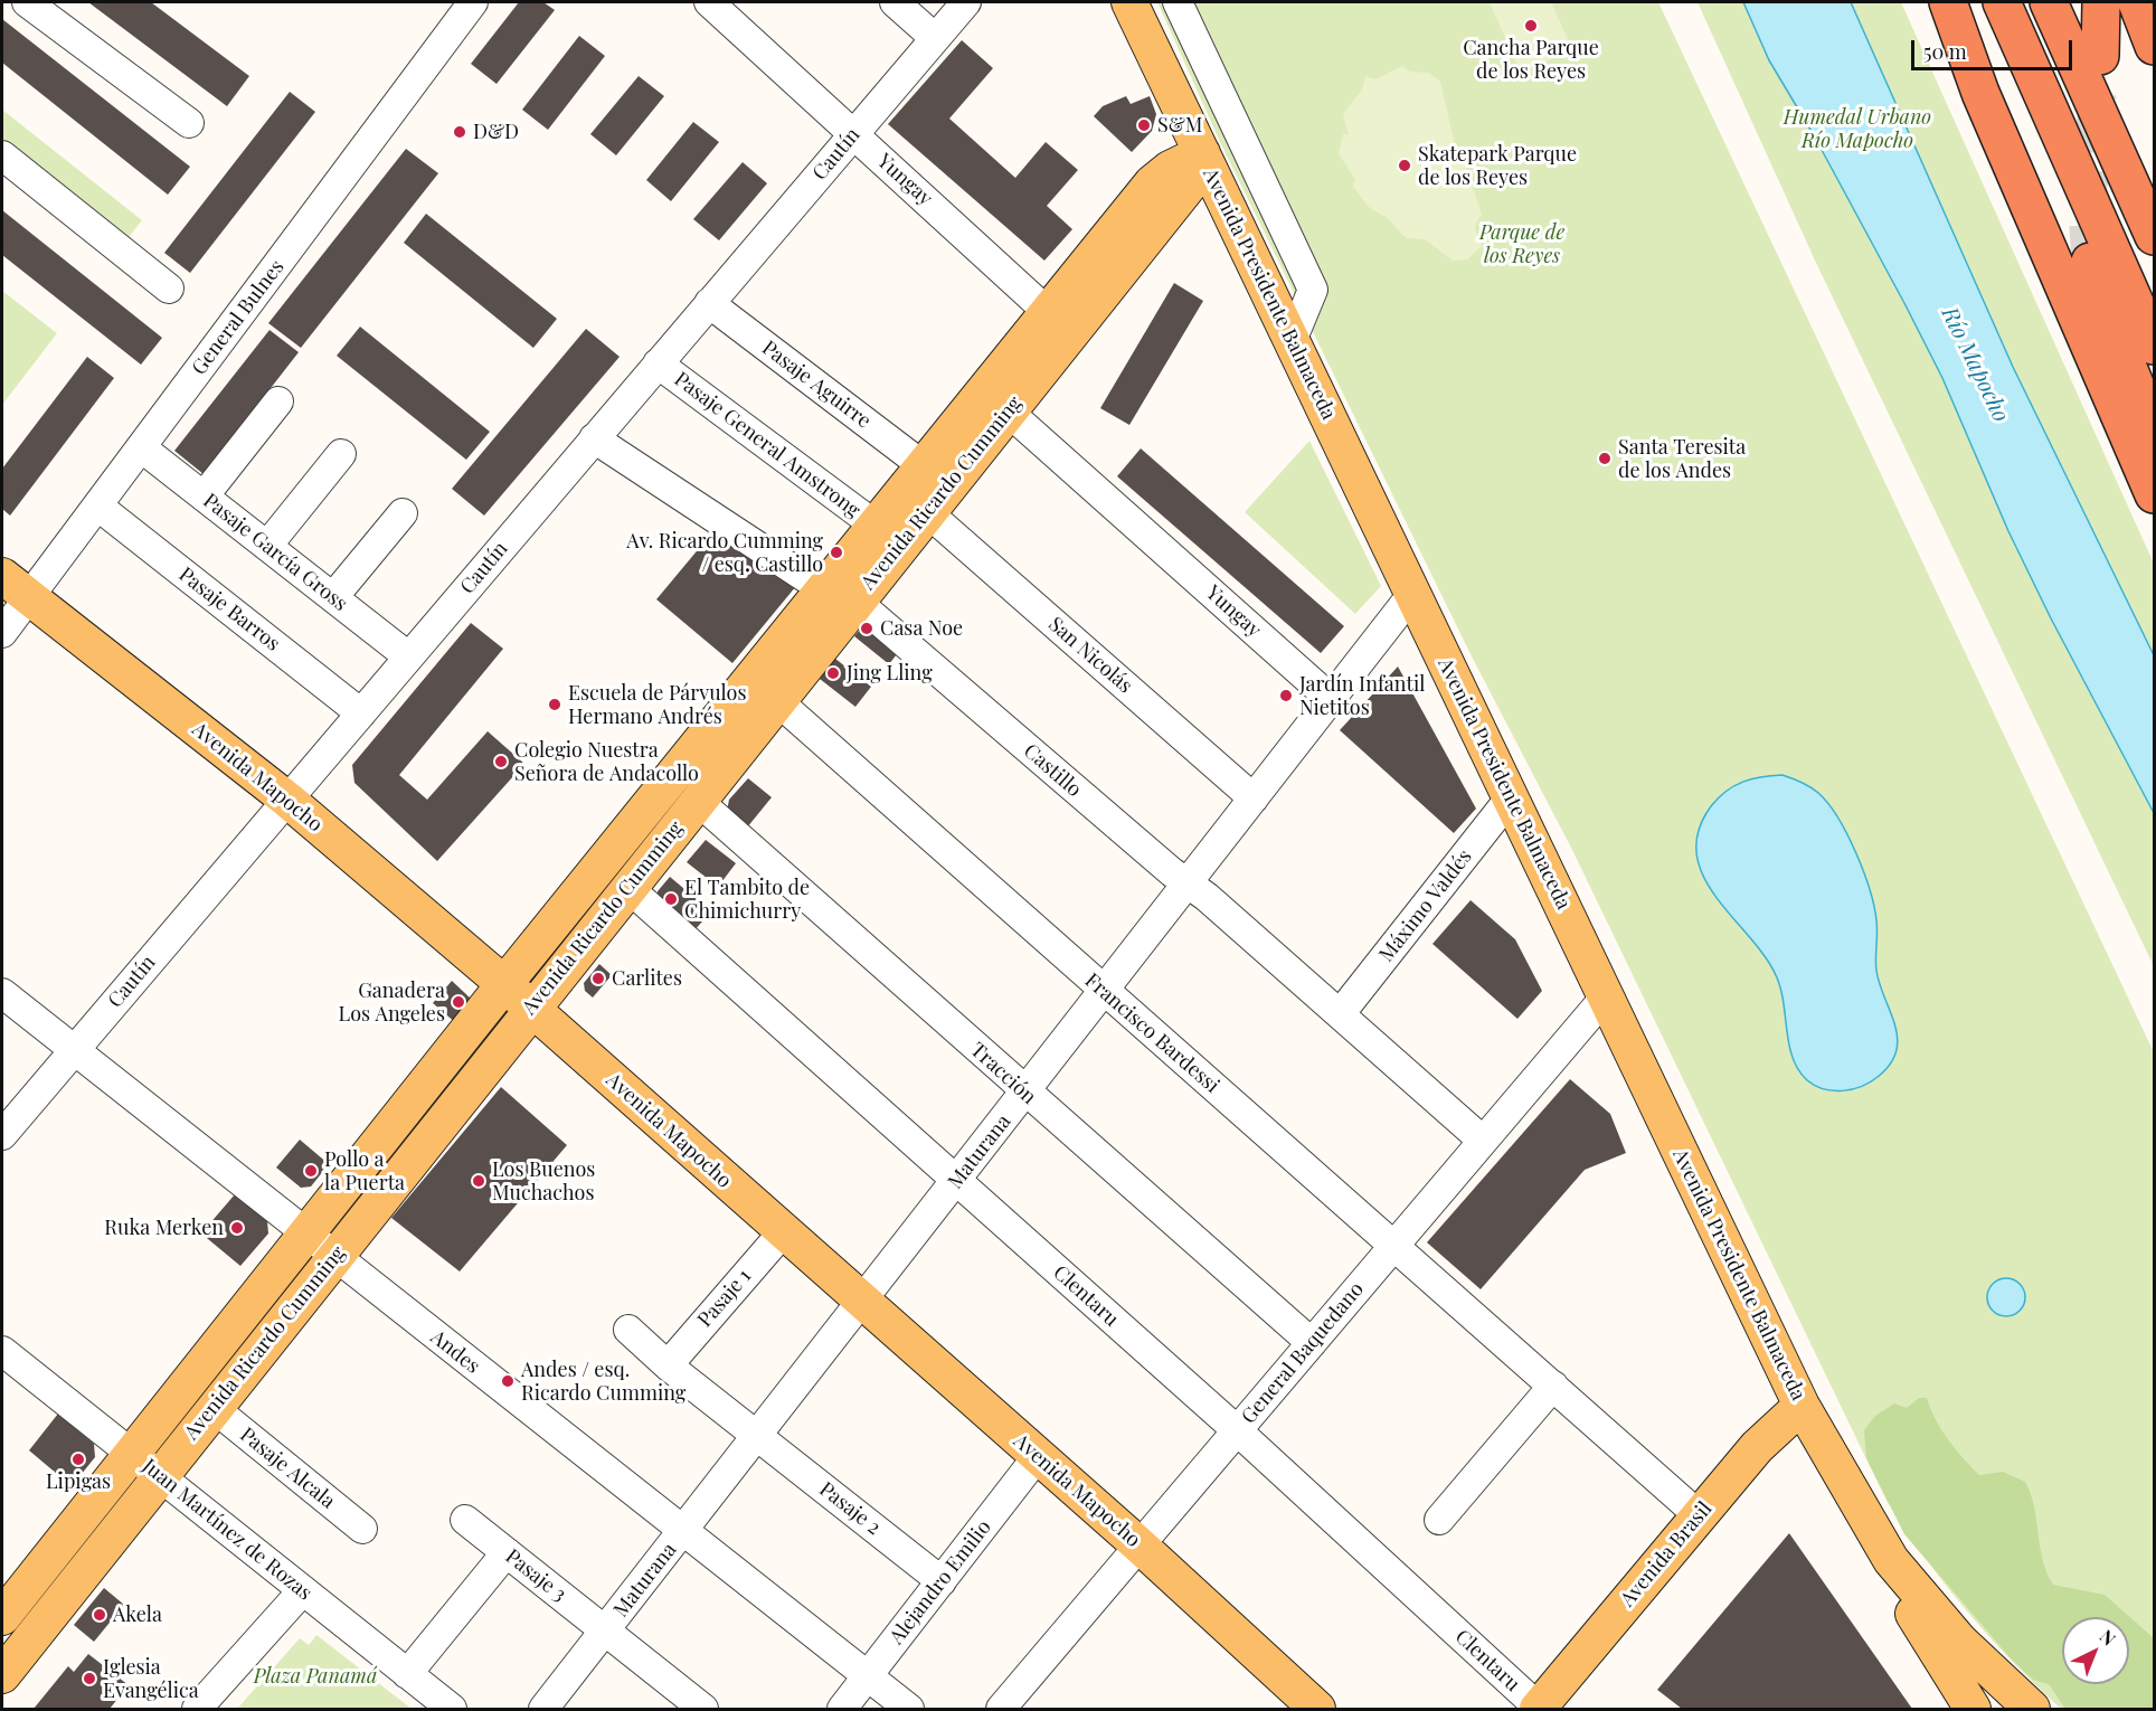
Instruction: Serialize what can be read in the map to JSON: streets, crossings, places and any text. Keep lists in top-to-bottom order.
{
  "streets": {
    "main road": [
      "Avenida Presidente Balmaceda",
      "Avenida Ricardo Cumming",
      "Avenida Mapocho",
      "Avenida Brasil"
    ],
    "street": [
      "Cautín",
      "Yungay",
      "General Bulnes",
      "Pasaje Aguirre",
      "Pasaje General Amstrong",
      "Pasaje García Gross",
      "Pasaje Barros",
      "San Nicolás",
      "Castillo",
      "Máximo Valdés",
      "Francisco Bardessi",
      "Tracción",
      "Maturana",
      "Clentaru",
      "Pasaje 1",
      "Andes",
      "General Baquedano",
      "Pasaje Alcala",
      "Pasaje 2",
      "Juan Martínez de Rozas",
      "Pasaje 3",
      "Alejandro Emilio"
    ]
  },
  "crossings": [
    ["Cautín", "Yungay"],
    ["Cautín", "Pasaje Aguirre"],
    ["Cautín", "Pasaje General Amstrong"],
    ["Cautín", "Pasaje García Gross"],
    ["Cautín", "Pasaje Barros"],
    ["Cautín", "Castillo"],
    ["Cautín", "Avenida Mapocho"],
    ["Cautín", "Andes"],
    ["Yungay", "Avenida Ricardo Cumming"],
    ["Yungay", "Maturana"],
    ["Avenida Presidente Balmaceda", "Avenida Ricardo Cumming"],
    ["Avenida Presidente Balmaceda", "Máximo Valdés"],
    ["Avenida Presidente Balmaceda", "Maturana"],
    ["Avenida Presidente Balmaceda", "General Baquedano"],
    ["Avenida Presidente Balmaceda", "Avenida Brasil"],
    ["General Bulnes", "Pasaje García Gross"],
    ["General Bulnes", "Pasaje Barros"],
    ["General Bulnes", "Avenida Mapocho"],
    ["Pasaje Aguirre", "Avenida Ricardo Cumming"],
    ["Pasaje General Amstrong", "Avenida Ricardo Cumming"],
    ["Avenida Ricardo Cumming", "San Nicolás"],
    ["Avenida Ricardo Cumming", "Castillo"],
    ["Avenida Ricardo Cumming", "Avenida Mapocho"],
    ["Avenida Ricardo Cumming", "Francisco Bardessi"],
    ["Avenida Ricardo Cumming", "Tracción"],
    ["Avenida Ricardo Cumming", "Clentaru"],
    ["Avenida Ricardo Cumming", "Andes"],
    ["Avenida Ricardo Cumming", "Pasaje Alcala"],
    ["Avenida Ricardo Cumming", "Juan Martínez de Rozas"],
    ["San Nicolás", "Maturana"],
    ["Castillo", "Máximo Valdés"],
    ["Castillo", "Maturana"],
    ["Castillo", "General Baquedano"],
    ["Avenida Mapocho", "Maturana"],
    ["Avenida Mapocho", "Pasaje 1"],
    ["Avenida Mapocho", "General Baquedano"],
    ["Avenida Mapocho", "Alejandro Emilio"],
    ["Francisco Bardessi", "Maturana"],
    ["Francisco Bardessi", "General Baquedano"],
    ["Francisco Bardessi", "Avenida Brasil"],
    ["Tracción", "Maturana"],
    ["Tracción", "General Baquedano"],
    ["Maturana", "Clentaru"],
    ["Maturana", "Andes"],
    ["Maturana", "Pasaje 2"],
    ["Maturana", "Pasaje 3"],
    ["Clentaru", "General Baquedano"],
    ["Clentaru", "Avenida Brasil"],
    ["Andes", "Alejandro Emilio"],
    ["Pasaje 2", "Alejandro Emilio"]
  ],
  "water": ["Río Mapocho"],
  "parks": ["Humedal Urbano Río Mapocho", "Parque de los Reyes", "Plaza Panamá"],
  "places": [
    "Cancha Parque de los Reyes",
    "S&M",
    "D&D",
    "Skatepark Parque de los Reyes",
    "Santa Teresita de los Andes",
    "Av. Ricardo Cumming / esq. Castillo",
    "Casa Noe",
    "Jing Lling",
    "Jardín Infantil Nietitos",
    "Escuela de Párvulos Hermano Andrés",
    "Colegio Nuestra Señora de Andacollo",
    "El Tambito de Chimichurry",
    "Carlites",
    "Ganadera Los Angeles",
    "Pollo a la Puerta",
    "Los Buenos Muchachos",
    "Ruka Merken",
    "Andes / esq. Ricardo Cumming",
    "Lipigas",
    "Akela",
    "Iglesia Evangélica"
  ],
  "scale_bar": "50 m",
  "north": "top right"
}
